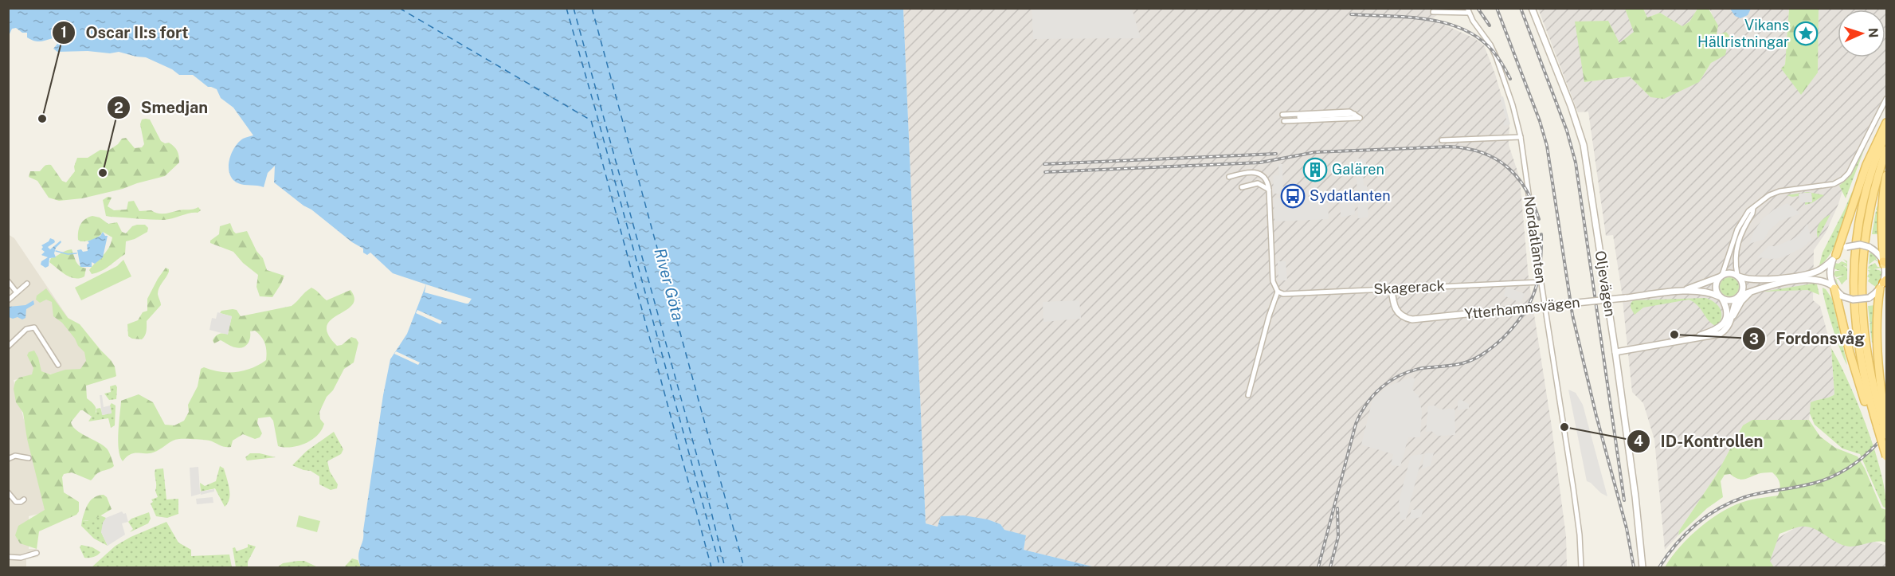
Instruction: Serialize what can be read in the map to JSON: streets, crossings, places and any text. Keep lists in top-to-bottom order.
{
  "streets": {
    "street": [
      "Nordatlanten",
      "Oljevägen",
      "Skagerack",
      "Ytterhamnsvägen"
    ]
  },
  "crossings": [
    ["Nordatlanten", "Skagerack"],
    ["Skagerack", "Ytterhamnsvägen"]
  ],
  "water": ["River Göta"],
  "places": {
    "place": ["Vikans Hällristningar"],
    "other": [
      "Oscar II:s fort",
      "Smedjan",
      "Fordonsvåg",
      "ID-Kontrollen"
    ],
    "building": ["Galären"],
    "bus stop": ["Sydatlanten"]
  },
  "north": "right"
}
